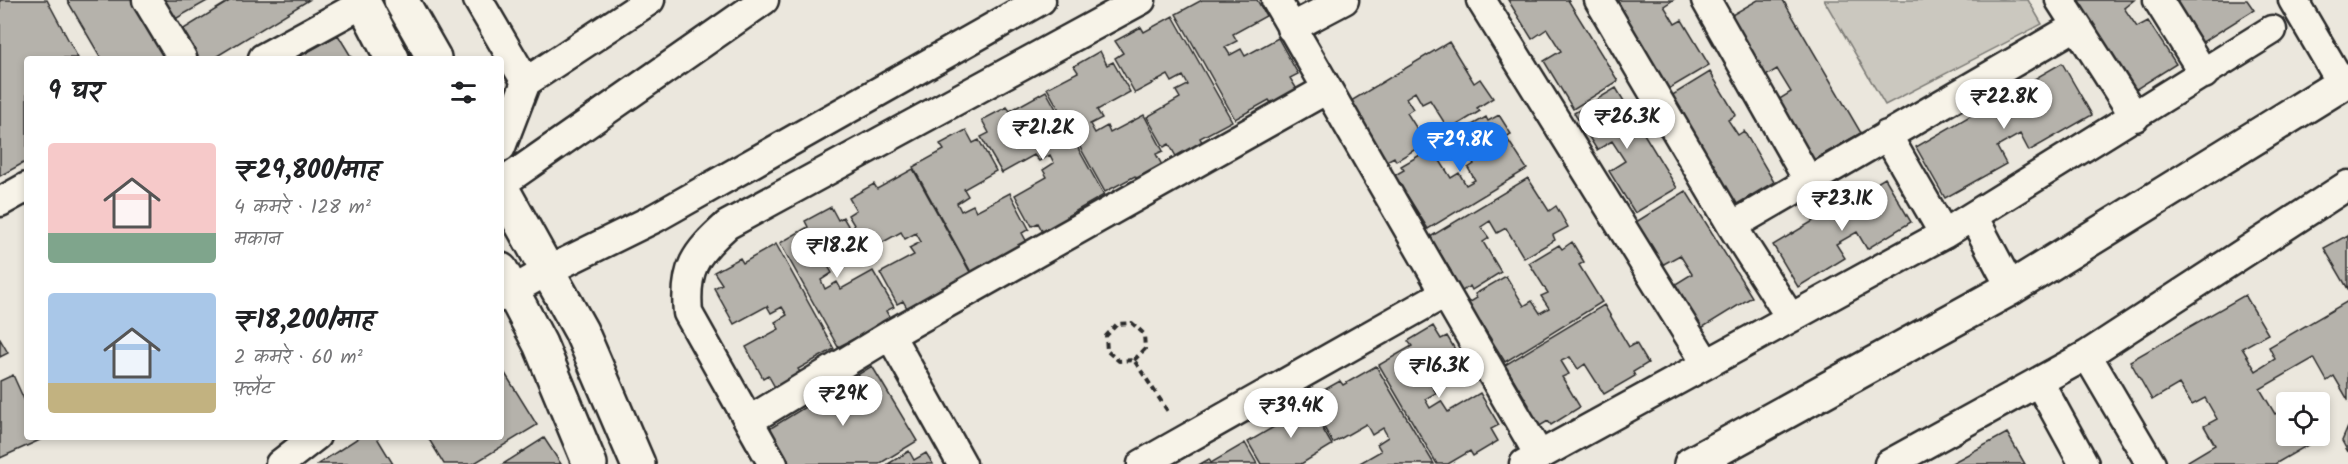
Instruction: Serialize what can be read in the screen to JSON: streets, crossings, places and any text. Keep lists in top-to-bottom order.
{
  "page": {
    "heading": "9 घर",
    "price": [
      "₹22.8K",
      "₹26.3K",
      "₹21.2K",
      "₹29.8K",
      "₹23.1K",
      "₹18.2K",
      "₹16.3K",
      "₹29K",
      "₹39.4K"
    ],
    "list": [
      {
        "name": "₹29,800/माह",
        "note": "4 कमरे · 128 m² · मकान"
      },
      {
        "name": "₹18,200/माह",
        "note": "2 कमरे · 60 m² · फ़्लैट"
      }
    ]
  }
}
